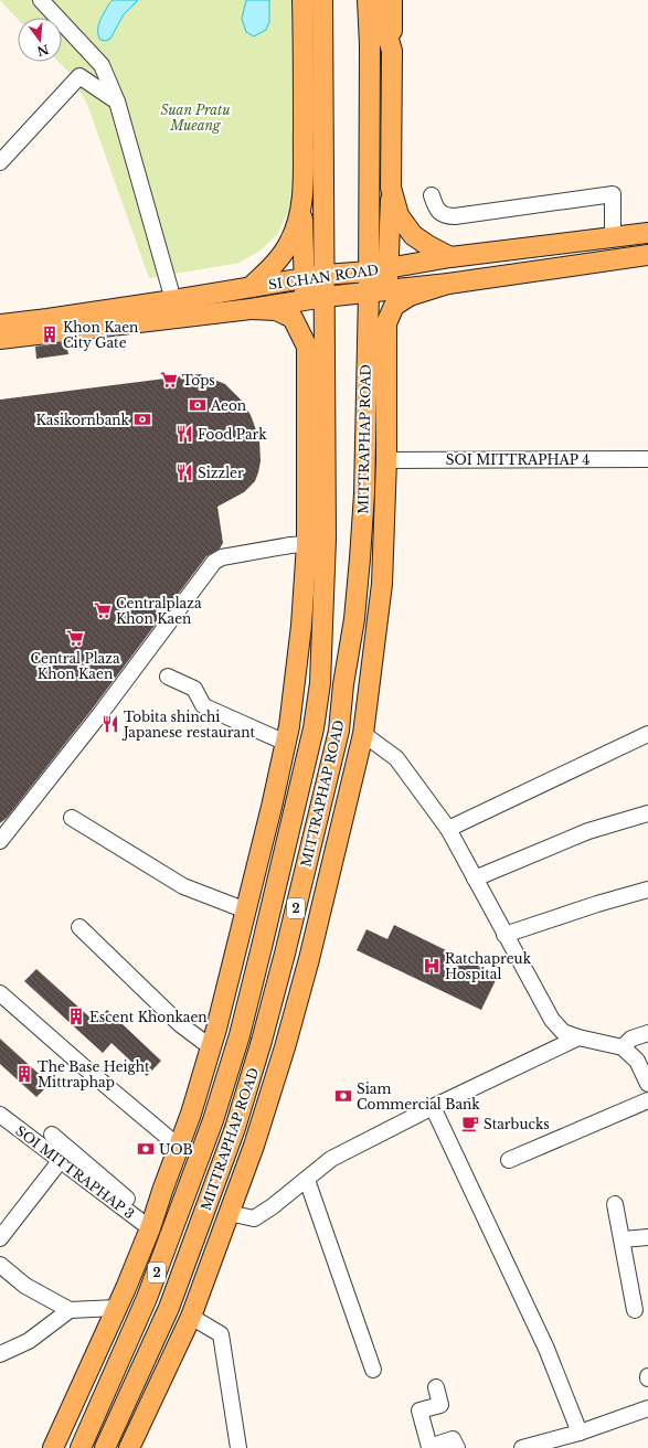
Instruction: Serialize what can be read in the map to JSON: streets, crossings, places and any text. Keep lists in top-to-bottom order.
{
  "streets": {
    "main road": ["SI CHAN ROAD", "MITTRAPHAP ROAD", "2"],
    "street": ["SOI MITTRAPHAP 4", "SOI MITTRAPHAP 3"]
  },
  "crossings": [
    ["SI CHAN ROAD", "MITTRAPHAP ROAD"],
    ["MITTRAPHAP ROAD", "SOI MITTRAPHAP 4"],
    ["2", "SOI MITTRAPHAP 3"]
  ],
  "parks": ["Suan Pratu Mueang"],
  "places": {
    "building": ["Khon Kaen City Gate", "Escent Khonkaen", "The Base Height Mittraphap"],
    "supermarket": ["Tops", "Centralplaza Khon Kaen", "Central Plaza Khon Kaen"],
    "bank": [
      "Aeon",
      "Kasikornbank",
      "Siam Commercial Bank",
      "UOB"
    ],
    "restaurant": ["Food Park", "Sizzler", "Tobita shinchi Japanese restaurant"],
    "hospital": ["Ratchapreuk Hospital"],
    "cafe": ["Starbucks"]
  },
  "north": "bottom"
}
